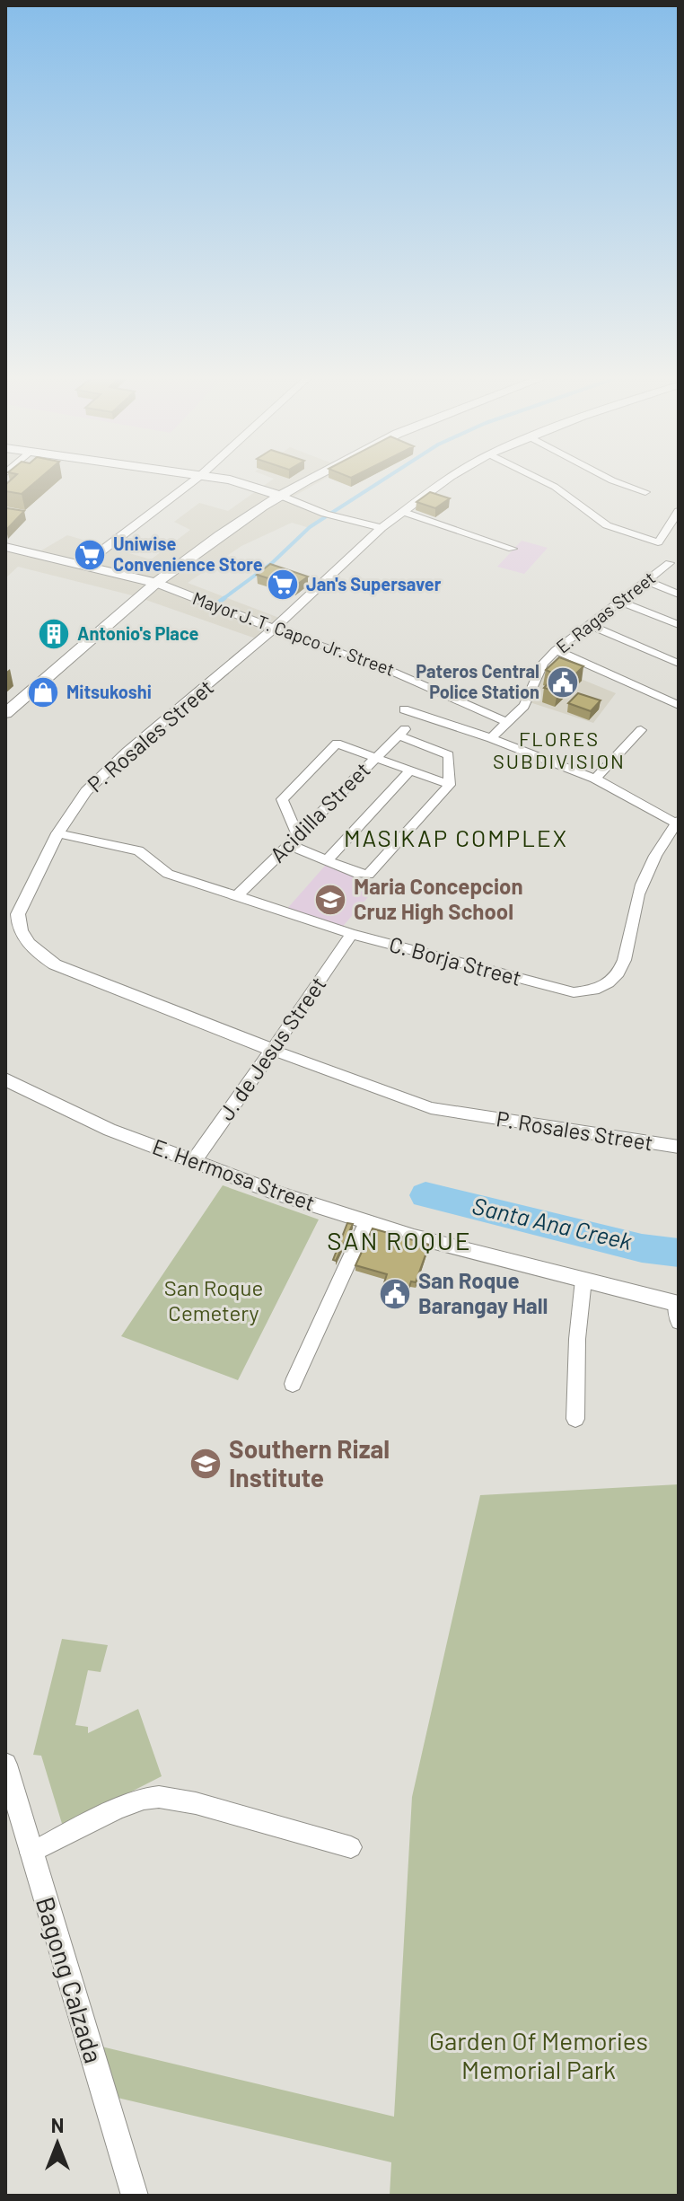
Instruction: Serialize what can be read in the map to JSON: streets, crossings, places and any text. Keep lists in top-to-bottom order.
{
  "streets": {
    "street": [
      "E. Ragas Street",
      "Mayor J. T. Capco Jr. Street",
      "P. Rosales Street",
      "Acidilla Street",
      "C. Borja Street",
      "J. de Jesus Street",
      "E. Hermosa Street",
      "Bagong Calzada"
    ]
  },
  "crossings": [
    ["E. Ragas Street", "Mayor J. T. Capco Jr. Street"],
    ["Mayor J. T. Capco Jr. Street", "P. Rosales Street"],
    ["P. Rosales Street", "C. Borja Street"],
    ["P. Rosales Street", "J. de Jesus Street"],
    ["Acidilla Street", "C. Borja Street"],
    ["C. Borja Street", "J. de Jesus Street"],
    ["J. de Jesus Street", "E. Hermosa Street"]
  ],
  "districts": ["FLORES SUBDIVISION", "MASIKAP COMPLEX", "SAN ROQUE"],
  "water": ["Santa Ana Creek"],
  "parks": ["San Roque Cemetery", "Garden Of Memories Memorial Park"],
  "places": {
    "supermarket": ["Uniwise Convenience Store", "Jan's Supersaver"],
    "building": ["Antonio's Place"],
    "public building": ["Pateros Central Police Station", "San Roque Barangay Hall"],
    "shop": ["Mitsukoshi"],
    "school or university": ["Maria Concepcion Cruz High School", "Southern Rizal Institute"]
  },
  "north": "top"
}
